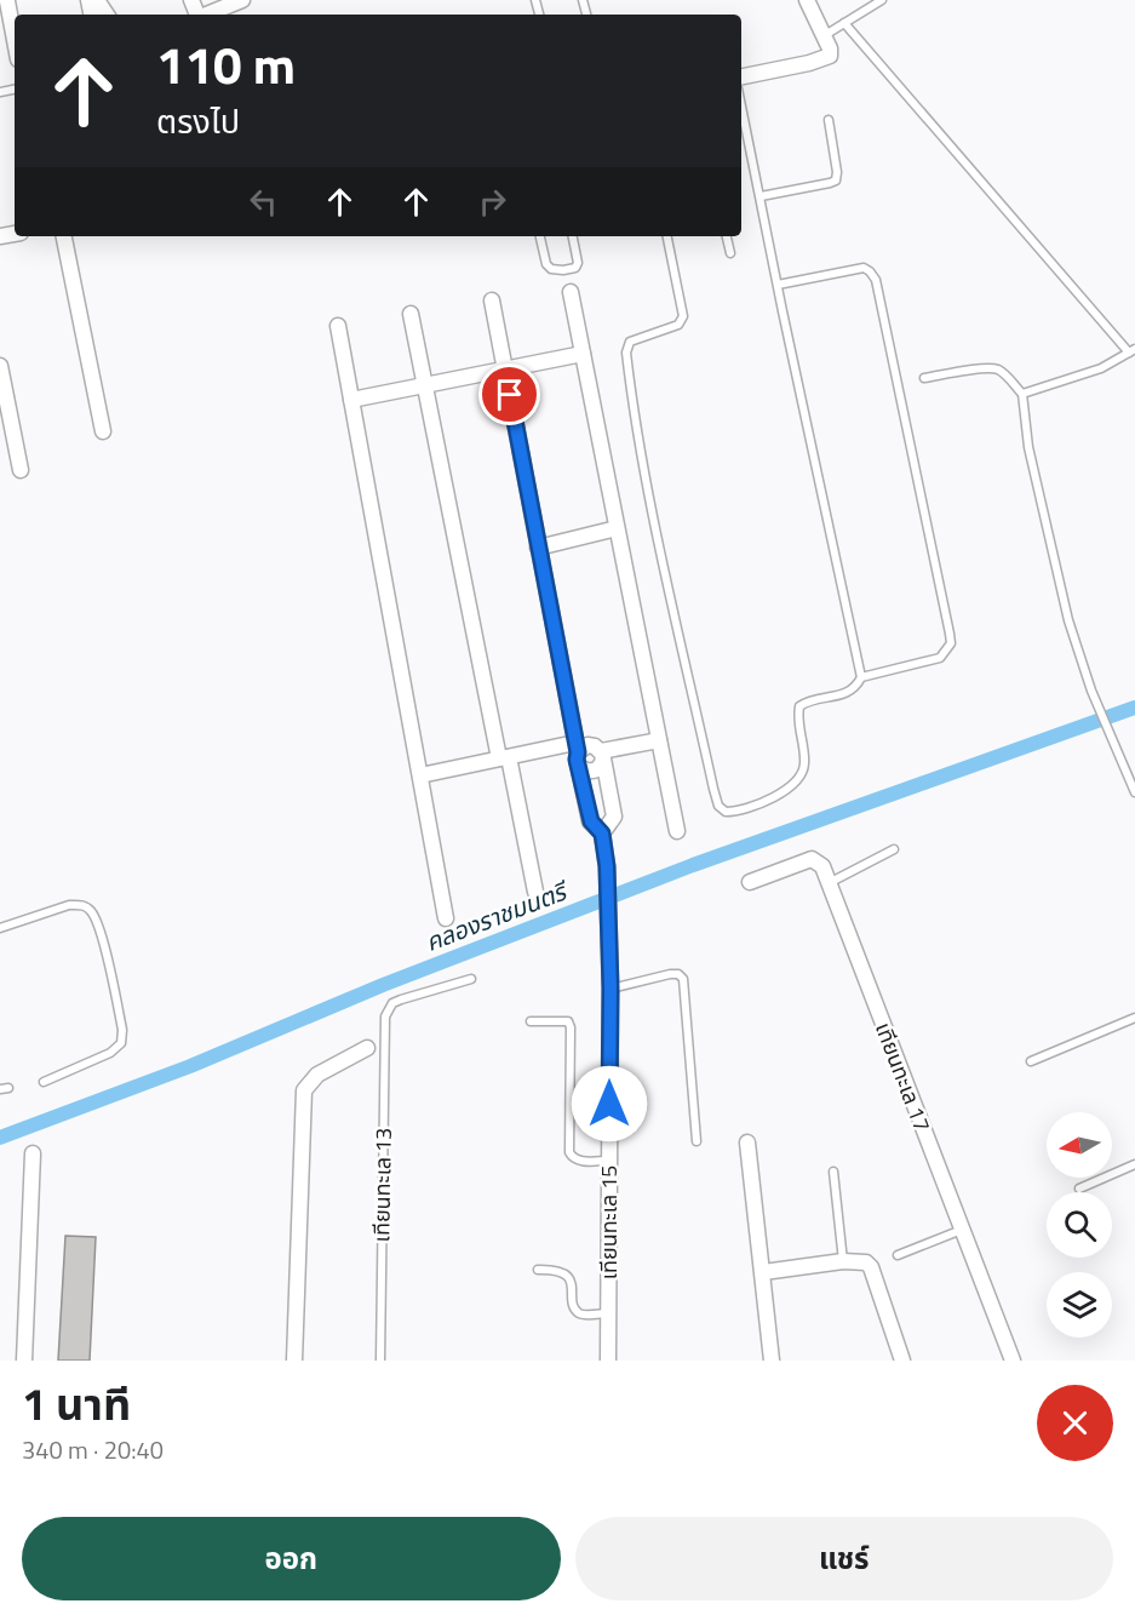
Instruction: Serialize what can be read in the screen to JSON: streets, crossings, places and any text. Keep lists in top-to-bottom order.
{
  "streets": {
    "street": ["เทียนทะเล 17", "เทียนทะเล 15"],
    "lane": ["เทียนทะเล 13"]
  },
  "water": ["คลองราชมนตรี"],
  "north": "left",
  "page": {
    "turn": ["110 m", "ตรงไป"],
    "heading": ["1 นาที", "340 m · 20:40"],
    "buttons": ["ออก", "แชร์"]
  }
}
